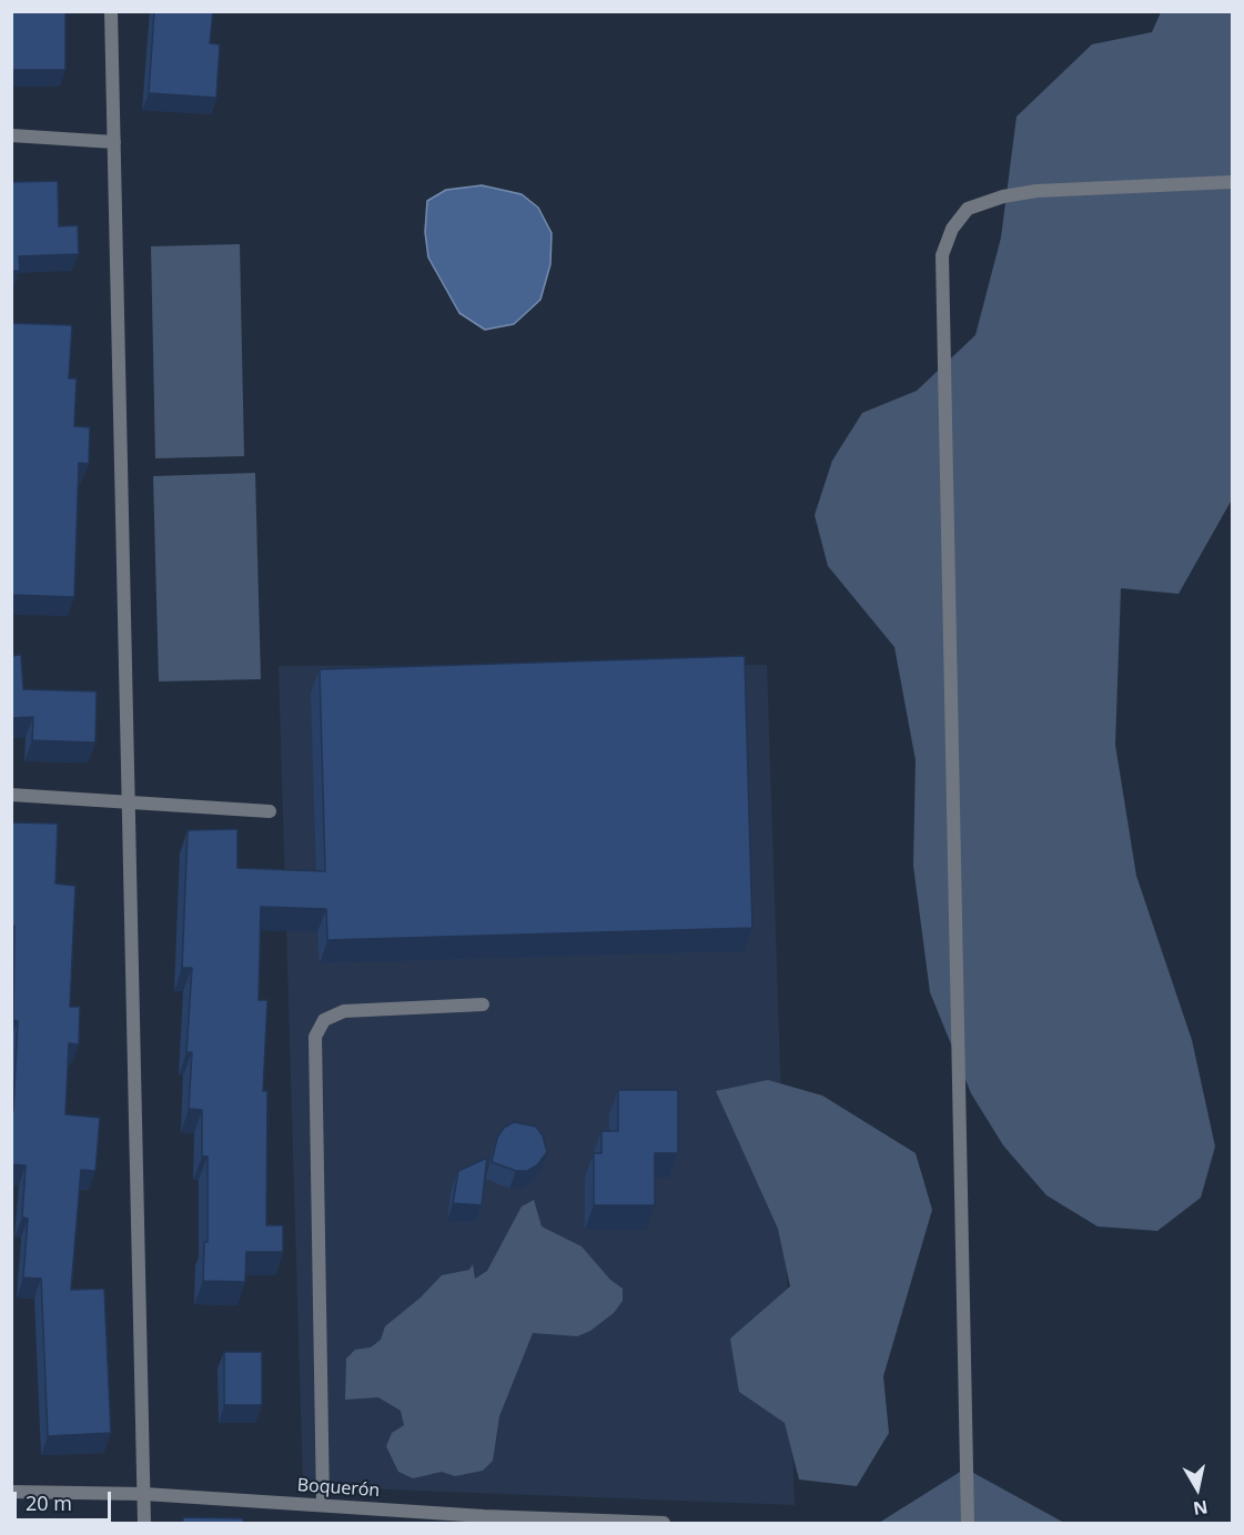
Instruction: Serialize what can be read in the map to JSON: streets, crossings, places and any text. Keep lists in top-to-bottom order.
{
  "streets": {
    "street": ["Boquerón"]
  },
  "scale_bar": "20 m",
  "north": "bottom"
}
